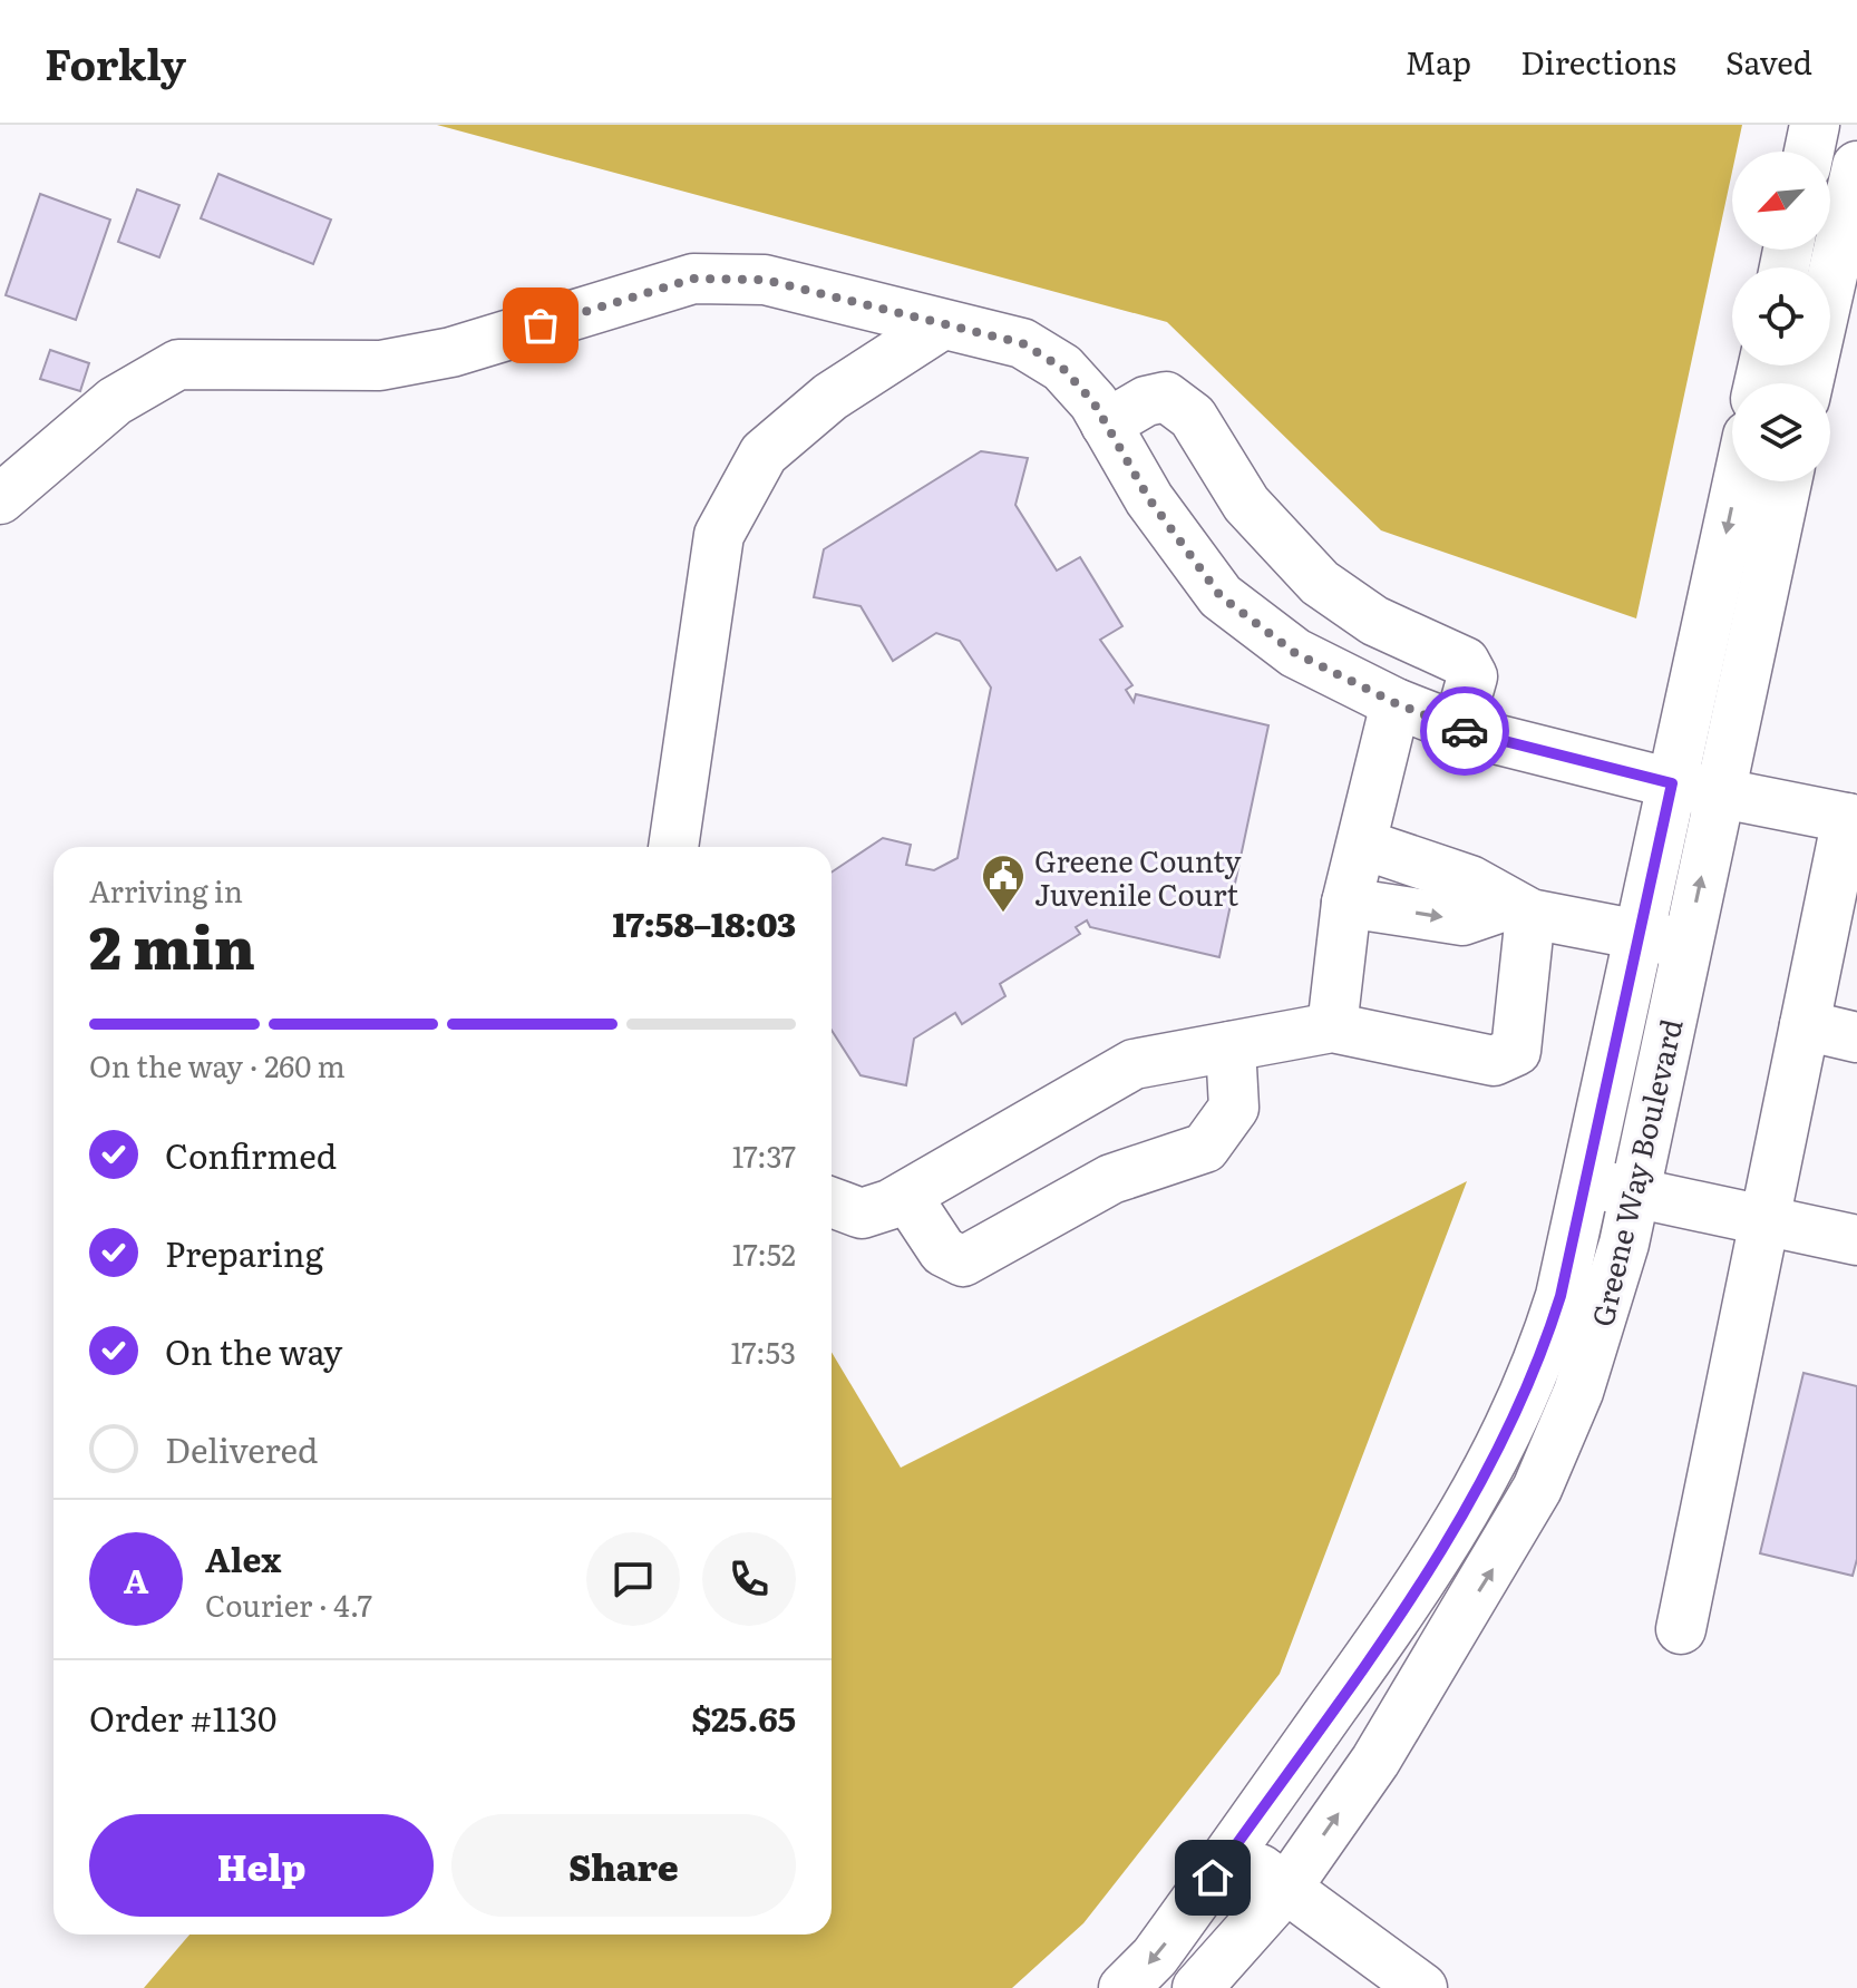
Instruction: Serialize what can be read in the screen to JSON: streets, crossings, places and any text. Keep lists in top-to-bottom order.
{
  "streets": {
    "street": ["Greene Way Boulevard"]
  },
  "places": {
    "public building": ["Greene County Juvenile Court"]
  },
  "north": "bottom left",
  "page": {
    "header": "Forkly",
    "nav": ["Map", "Directions", "Saved"],
    "heading": ["2 min", "Arriving in", "17:58–18:03"],
    "panel": [
      "Alex",
      "Courier · 4.7",
      "Order #1130",
      "$25.65"
    ],
    "bar": "On the way · 260 m",
    "list": [
      ["Confirmed", "17:37"],
      ["Preparing", "17:52"],
      ["On the way", "17:53"],
      "Delivered"
    ],
    "round": "A",
    "buttons": ["Help", "Share"]
  }
}
